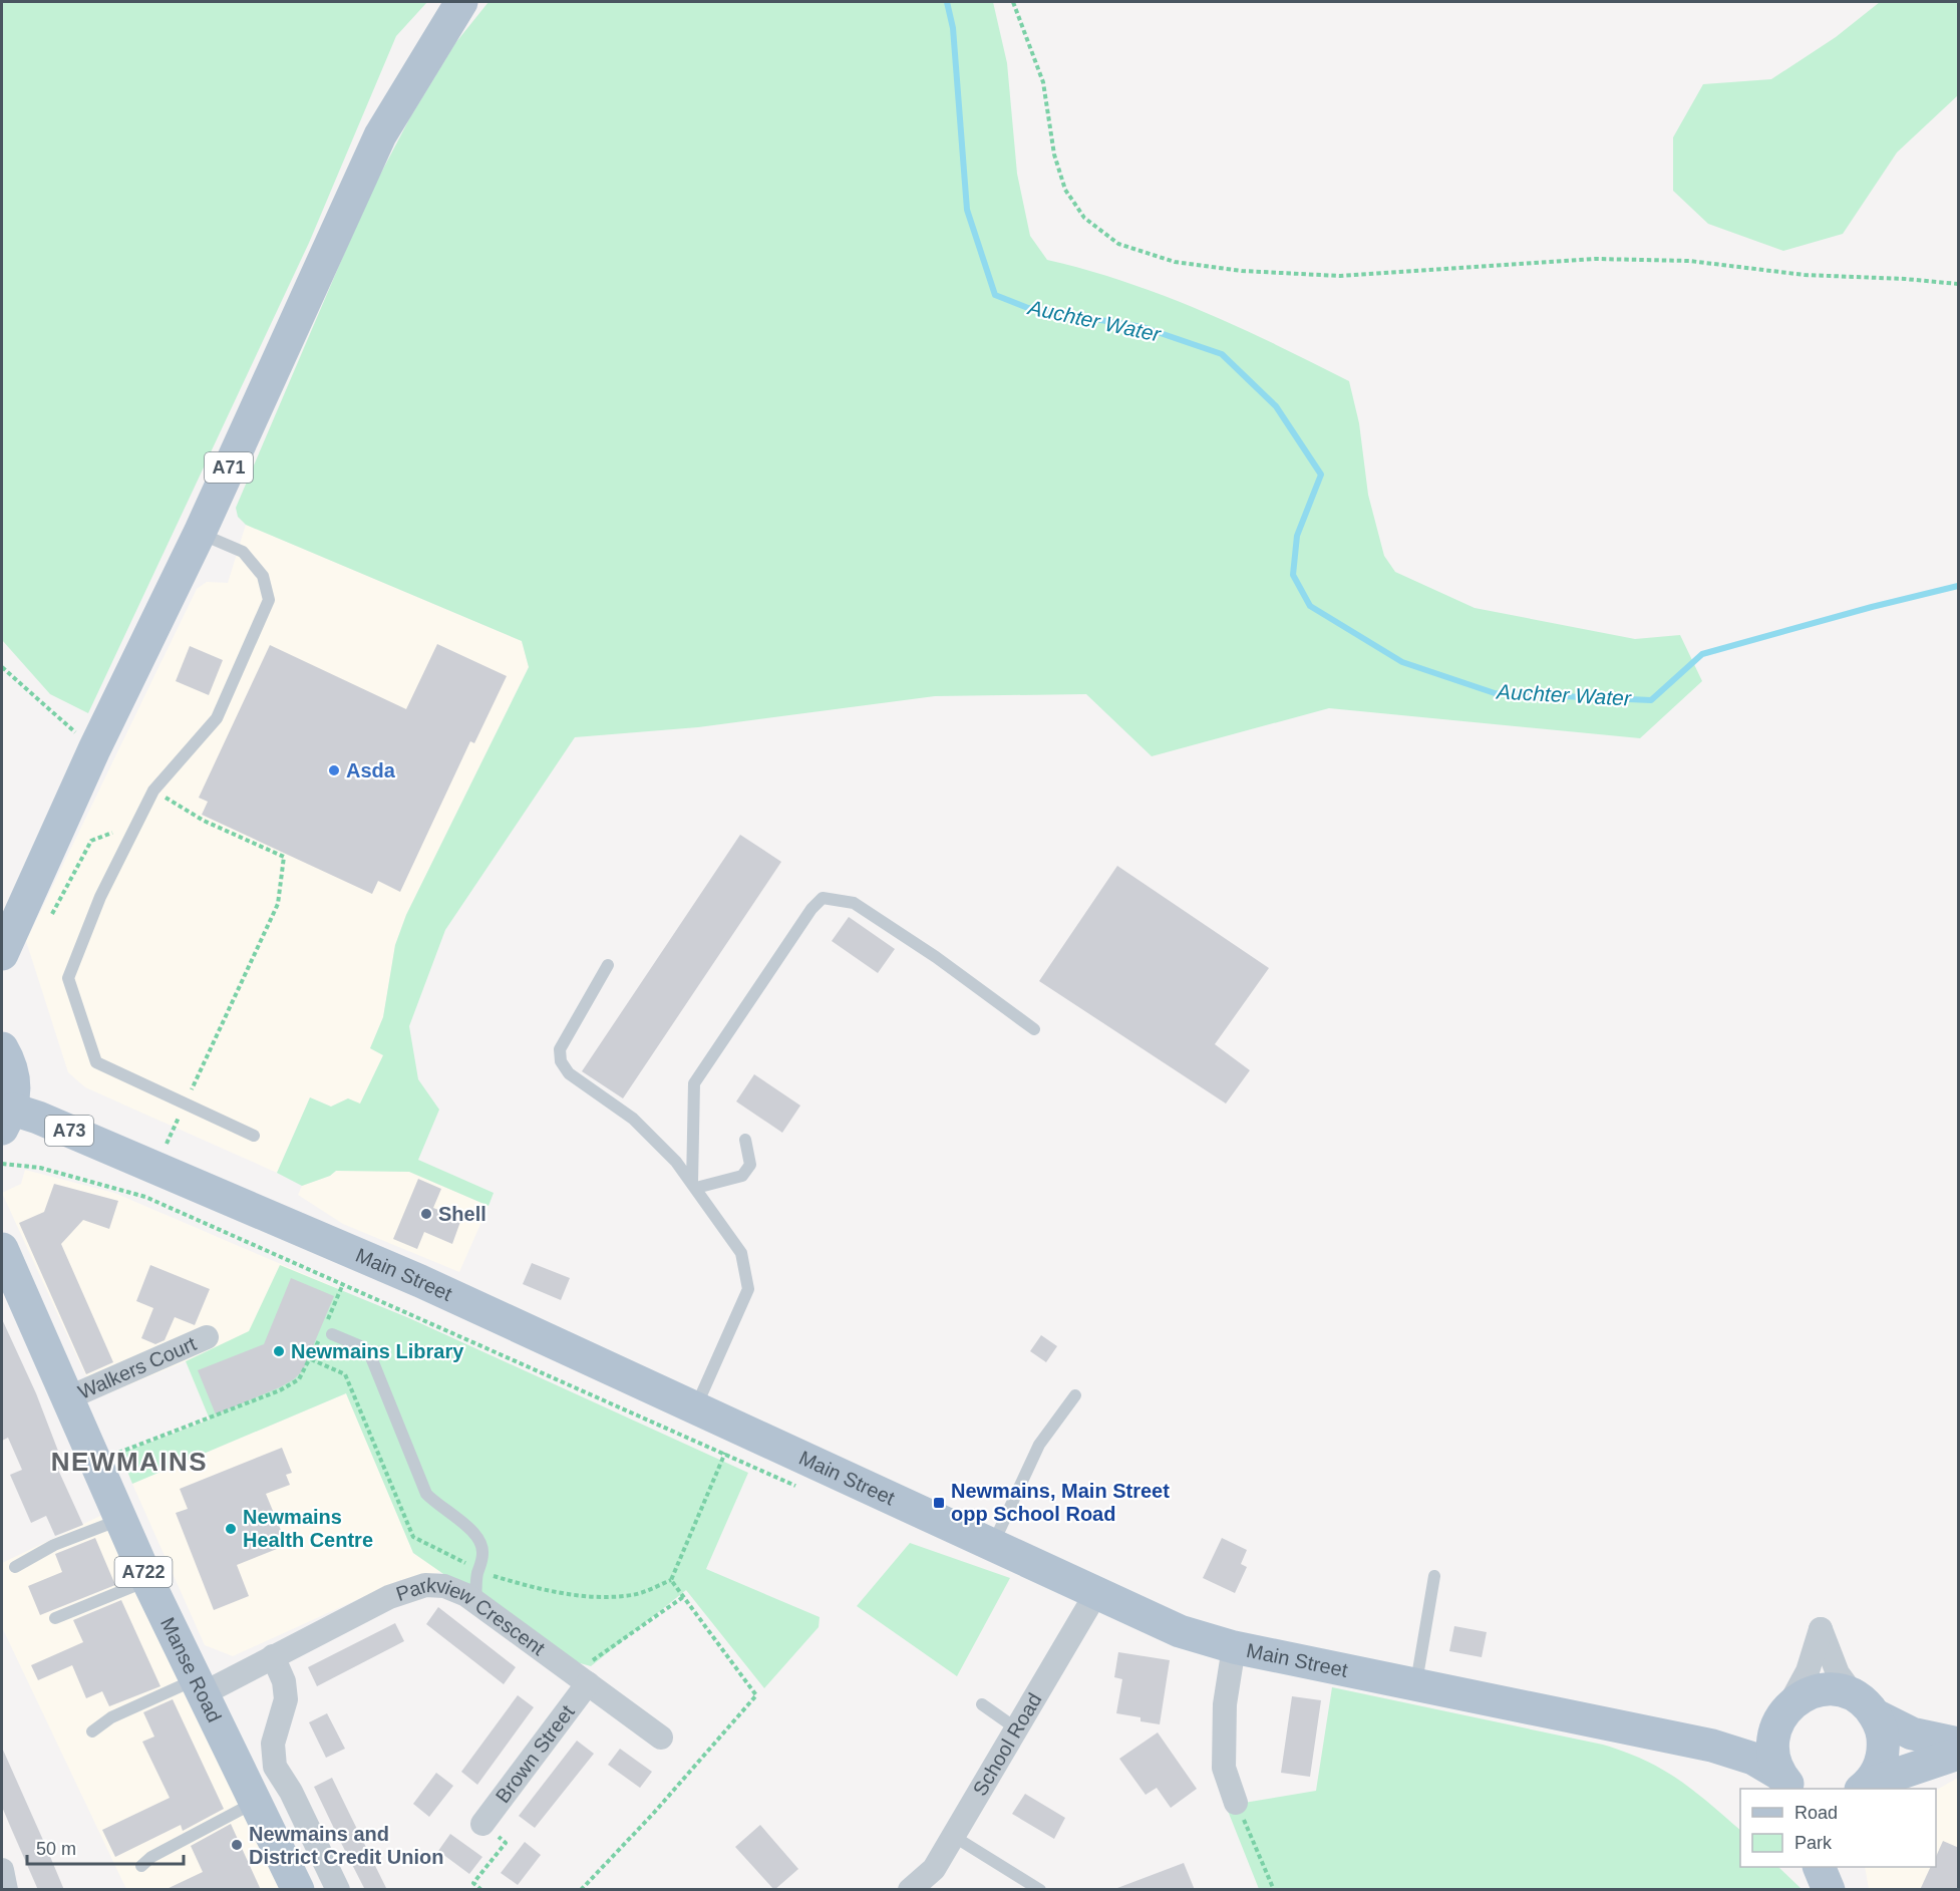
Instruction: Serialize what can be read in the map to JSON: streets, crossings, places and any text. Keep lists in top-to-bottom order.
{
  "streets": {
    "main road": [
      "A71",
      "A73",
      "Main Street",
      "A722",
      "Manse Road"
    ],
    "street": [
      "Walkers Court",
      "Parkview Crescent",
      "School Road",
      "Brown Street"
    ]
  },
  "crossings": [
    ["A73", "Main Street"],
    ["Main Street", "School Road"],
    ["Walkers Court", "Manse Road"],
    ["Parkview Crescent", "Manse Road"],
    ["Parkview Crescent", "Brown Street"]
  ],
  "districts": ["NEWMAINS"],
  "water": ["Auchter Water"],
  "places": {
    "other": [
      "Asda",
      "Shell",
      "Newmains Library",
      "Newmains Health Centre",
      "Newmains and District Credit Union"
    ],
    "transit": ["Newmains, Main Street opp School Road"]
  },
  "legend": ["Road", "Park"],
  "scale_bar": "50 m"
}
